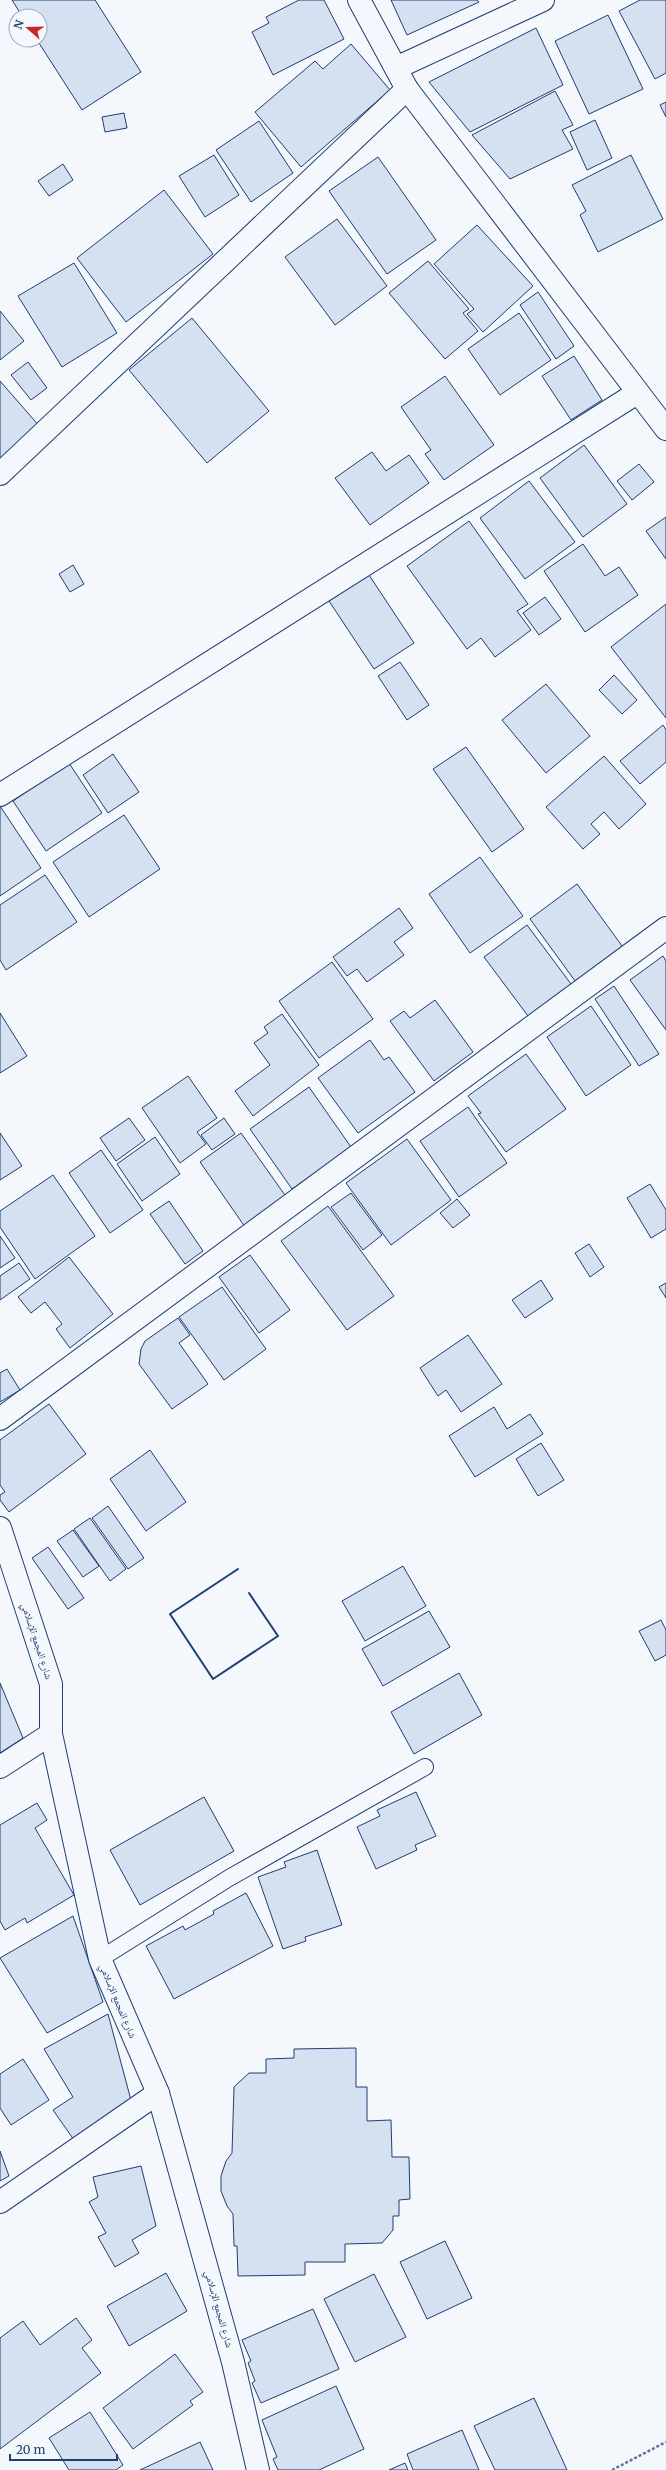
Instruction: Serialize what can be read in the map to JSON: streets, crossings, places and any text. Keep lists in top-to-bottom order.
{
  "streets": {
    "street": ["شارع المجمع الإسلامي"]
  },
  "scale_bar": "20 m",
  "north": "left"
}
